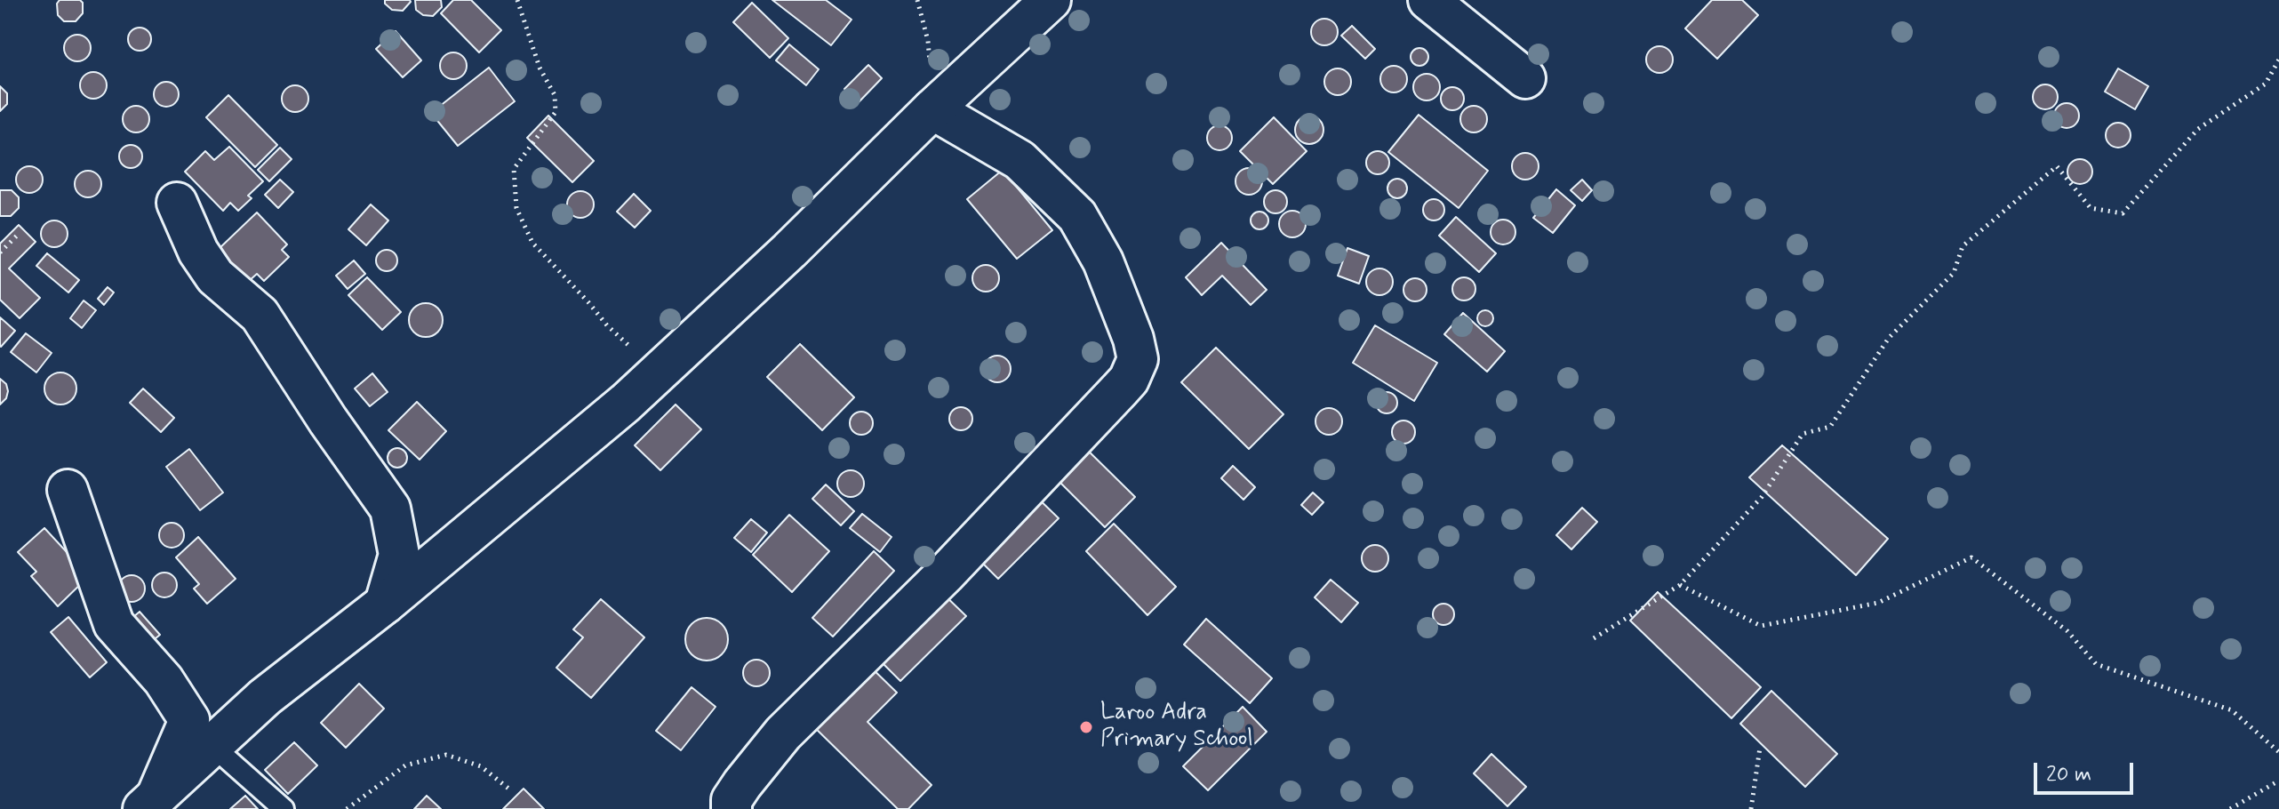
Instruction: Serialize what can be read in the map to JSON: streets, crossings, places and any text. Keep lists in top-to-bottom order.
{
  "places": ["Laroo Adra Primary School"],
  "scale_bar": "20 m"
}
